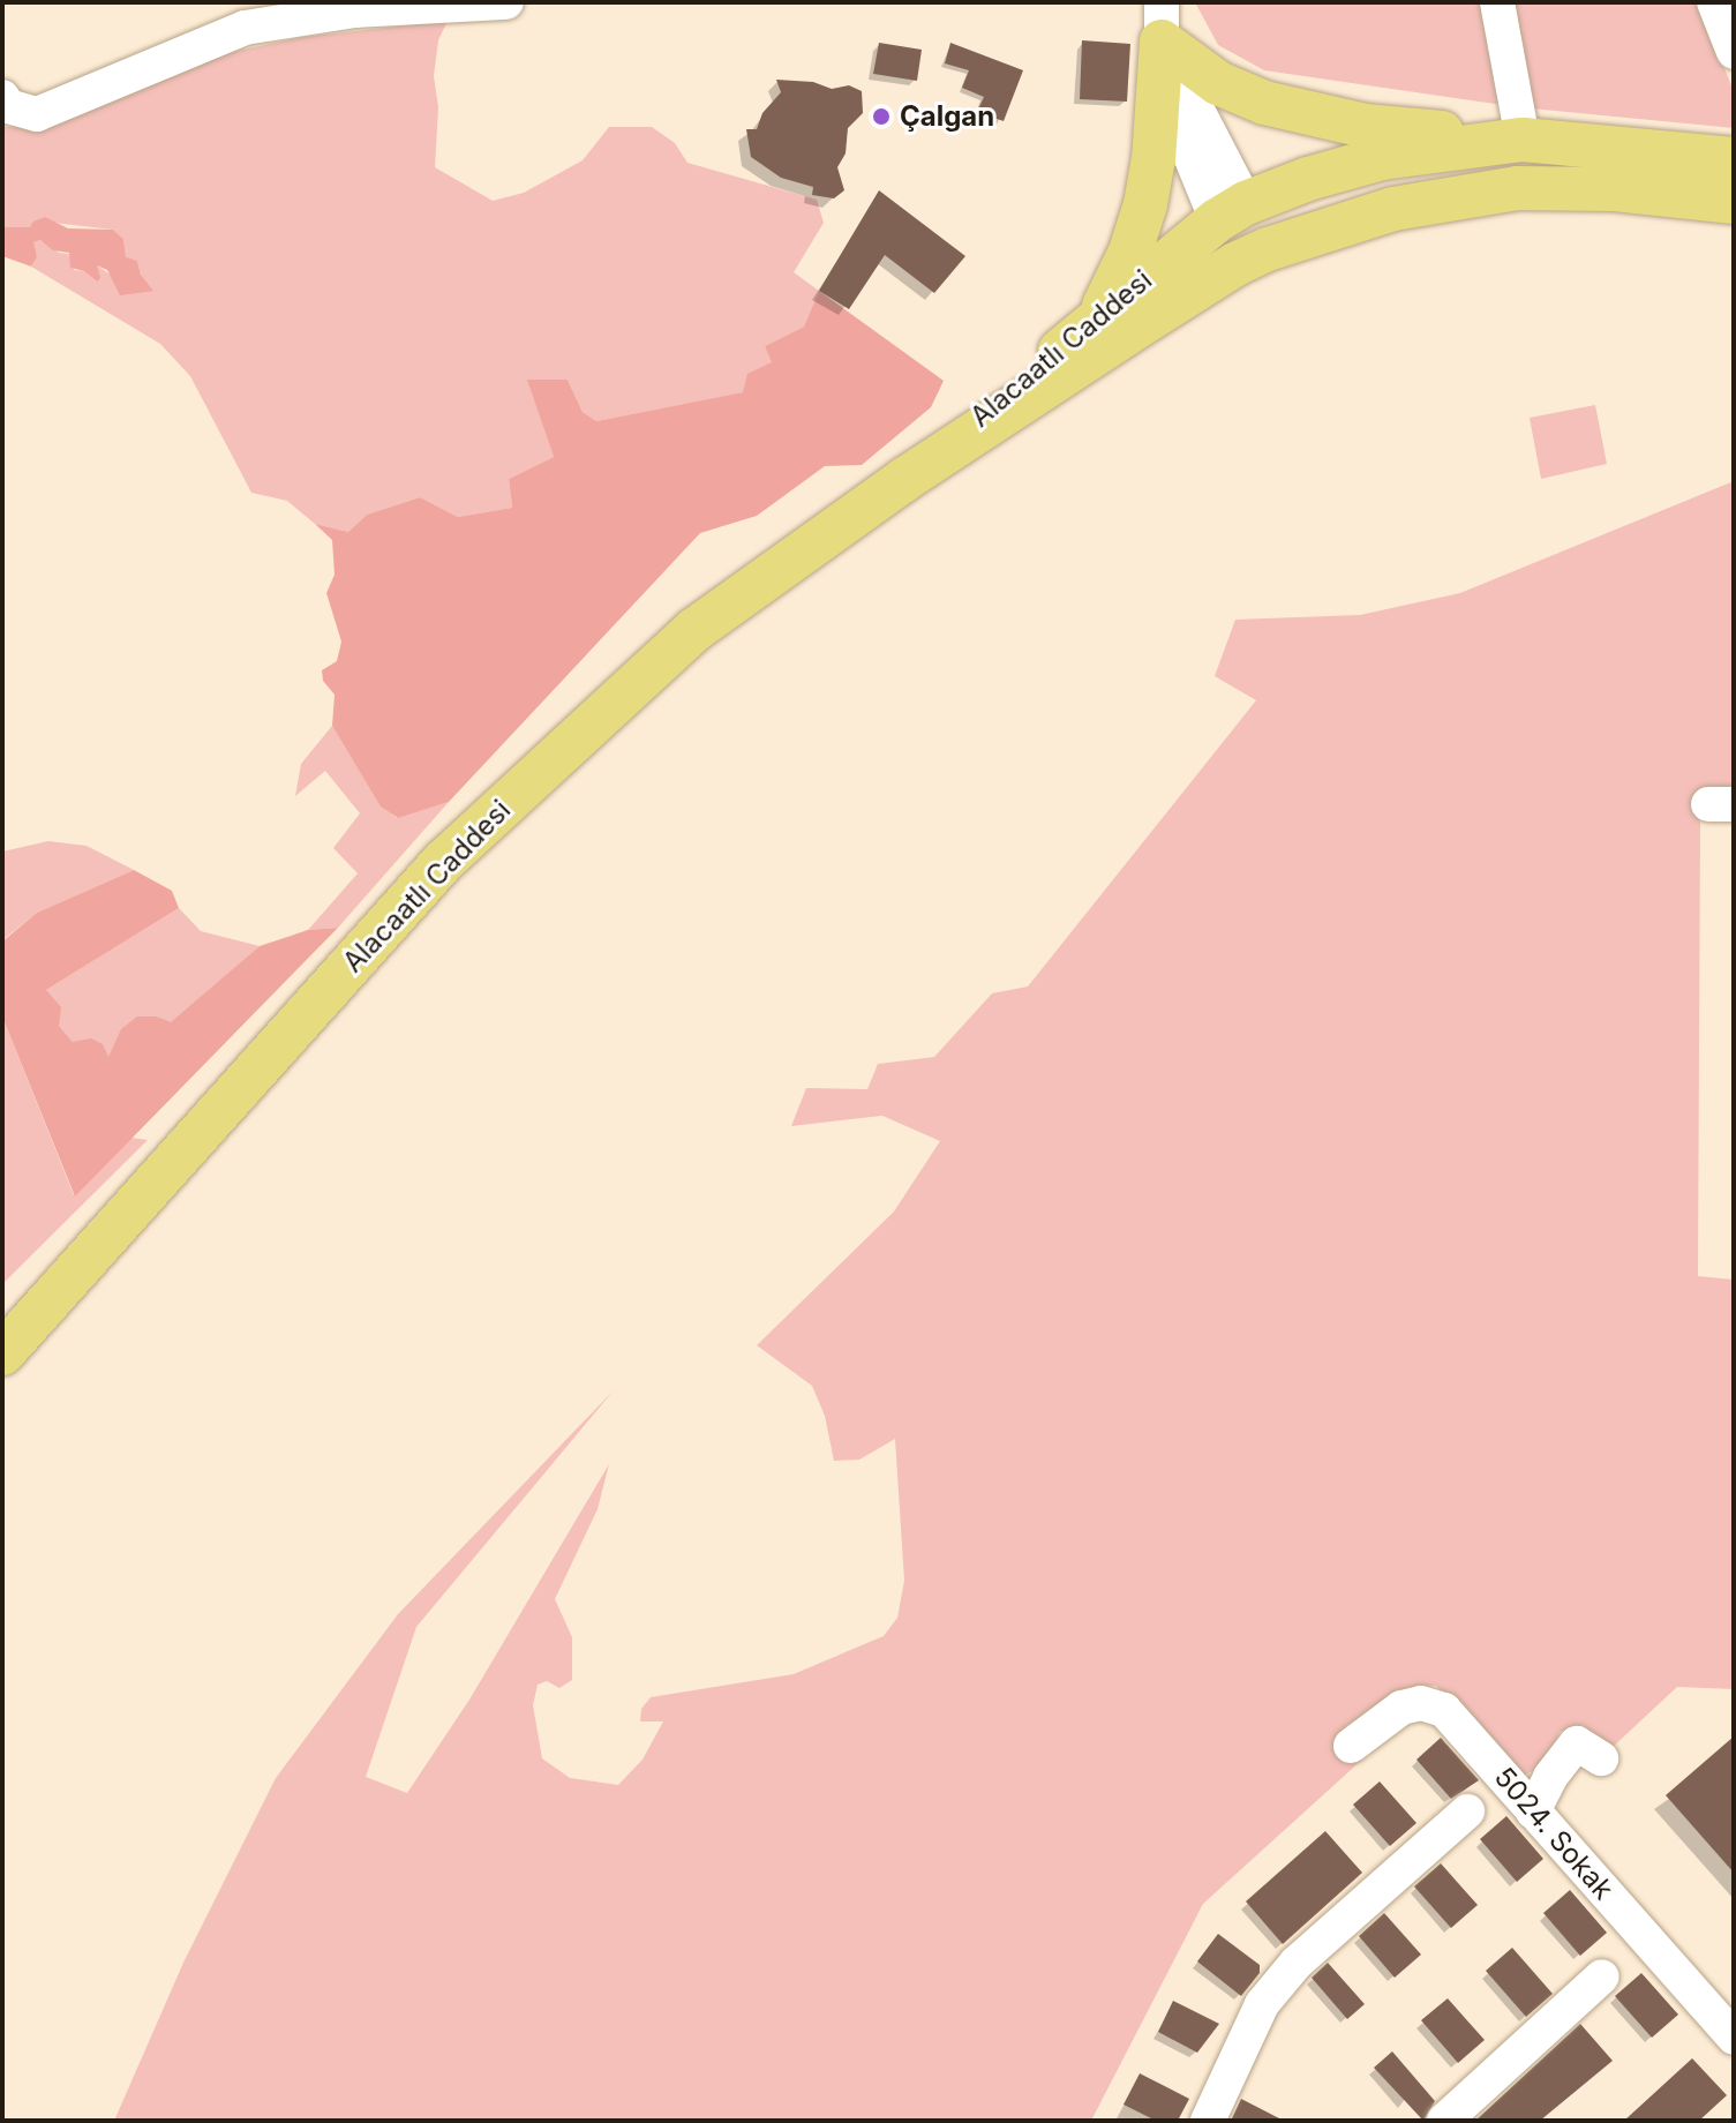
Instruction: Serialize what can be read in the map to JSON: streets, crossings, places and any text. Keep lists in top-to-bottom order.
{
  "streets": {
    "main road": ["Alacaatlı Caddesi"],
    "street": ["5024. Sokak"]
  },
  "places": ["Çalgan"]
}
